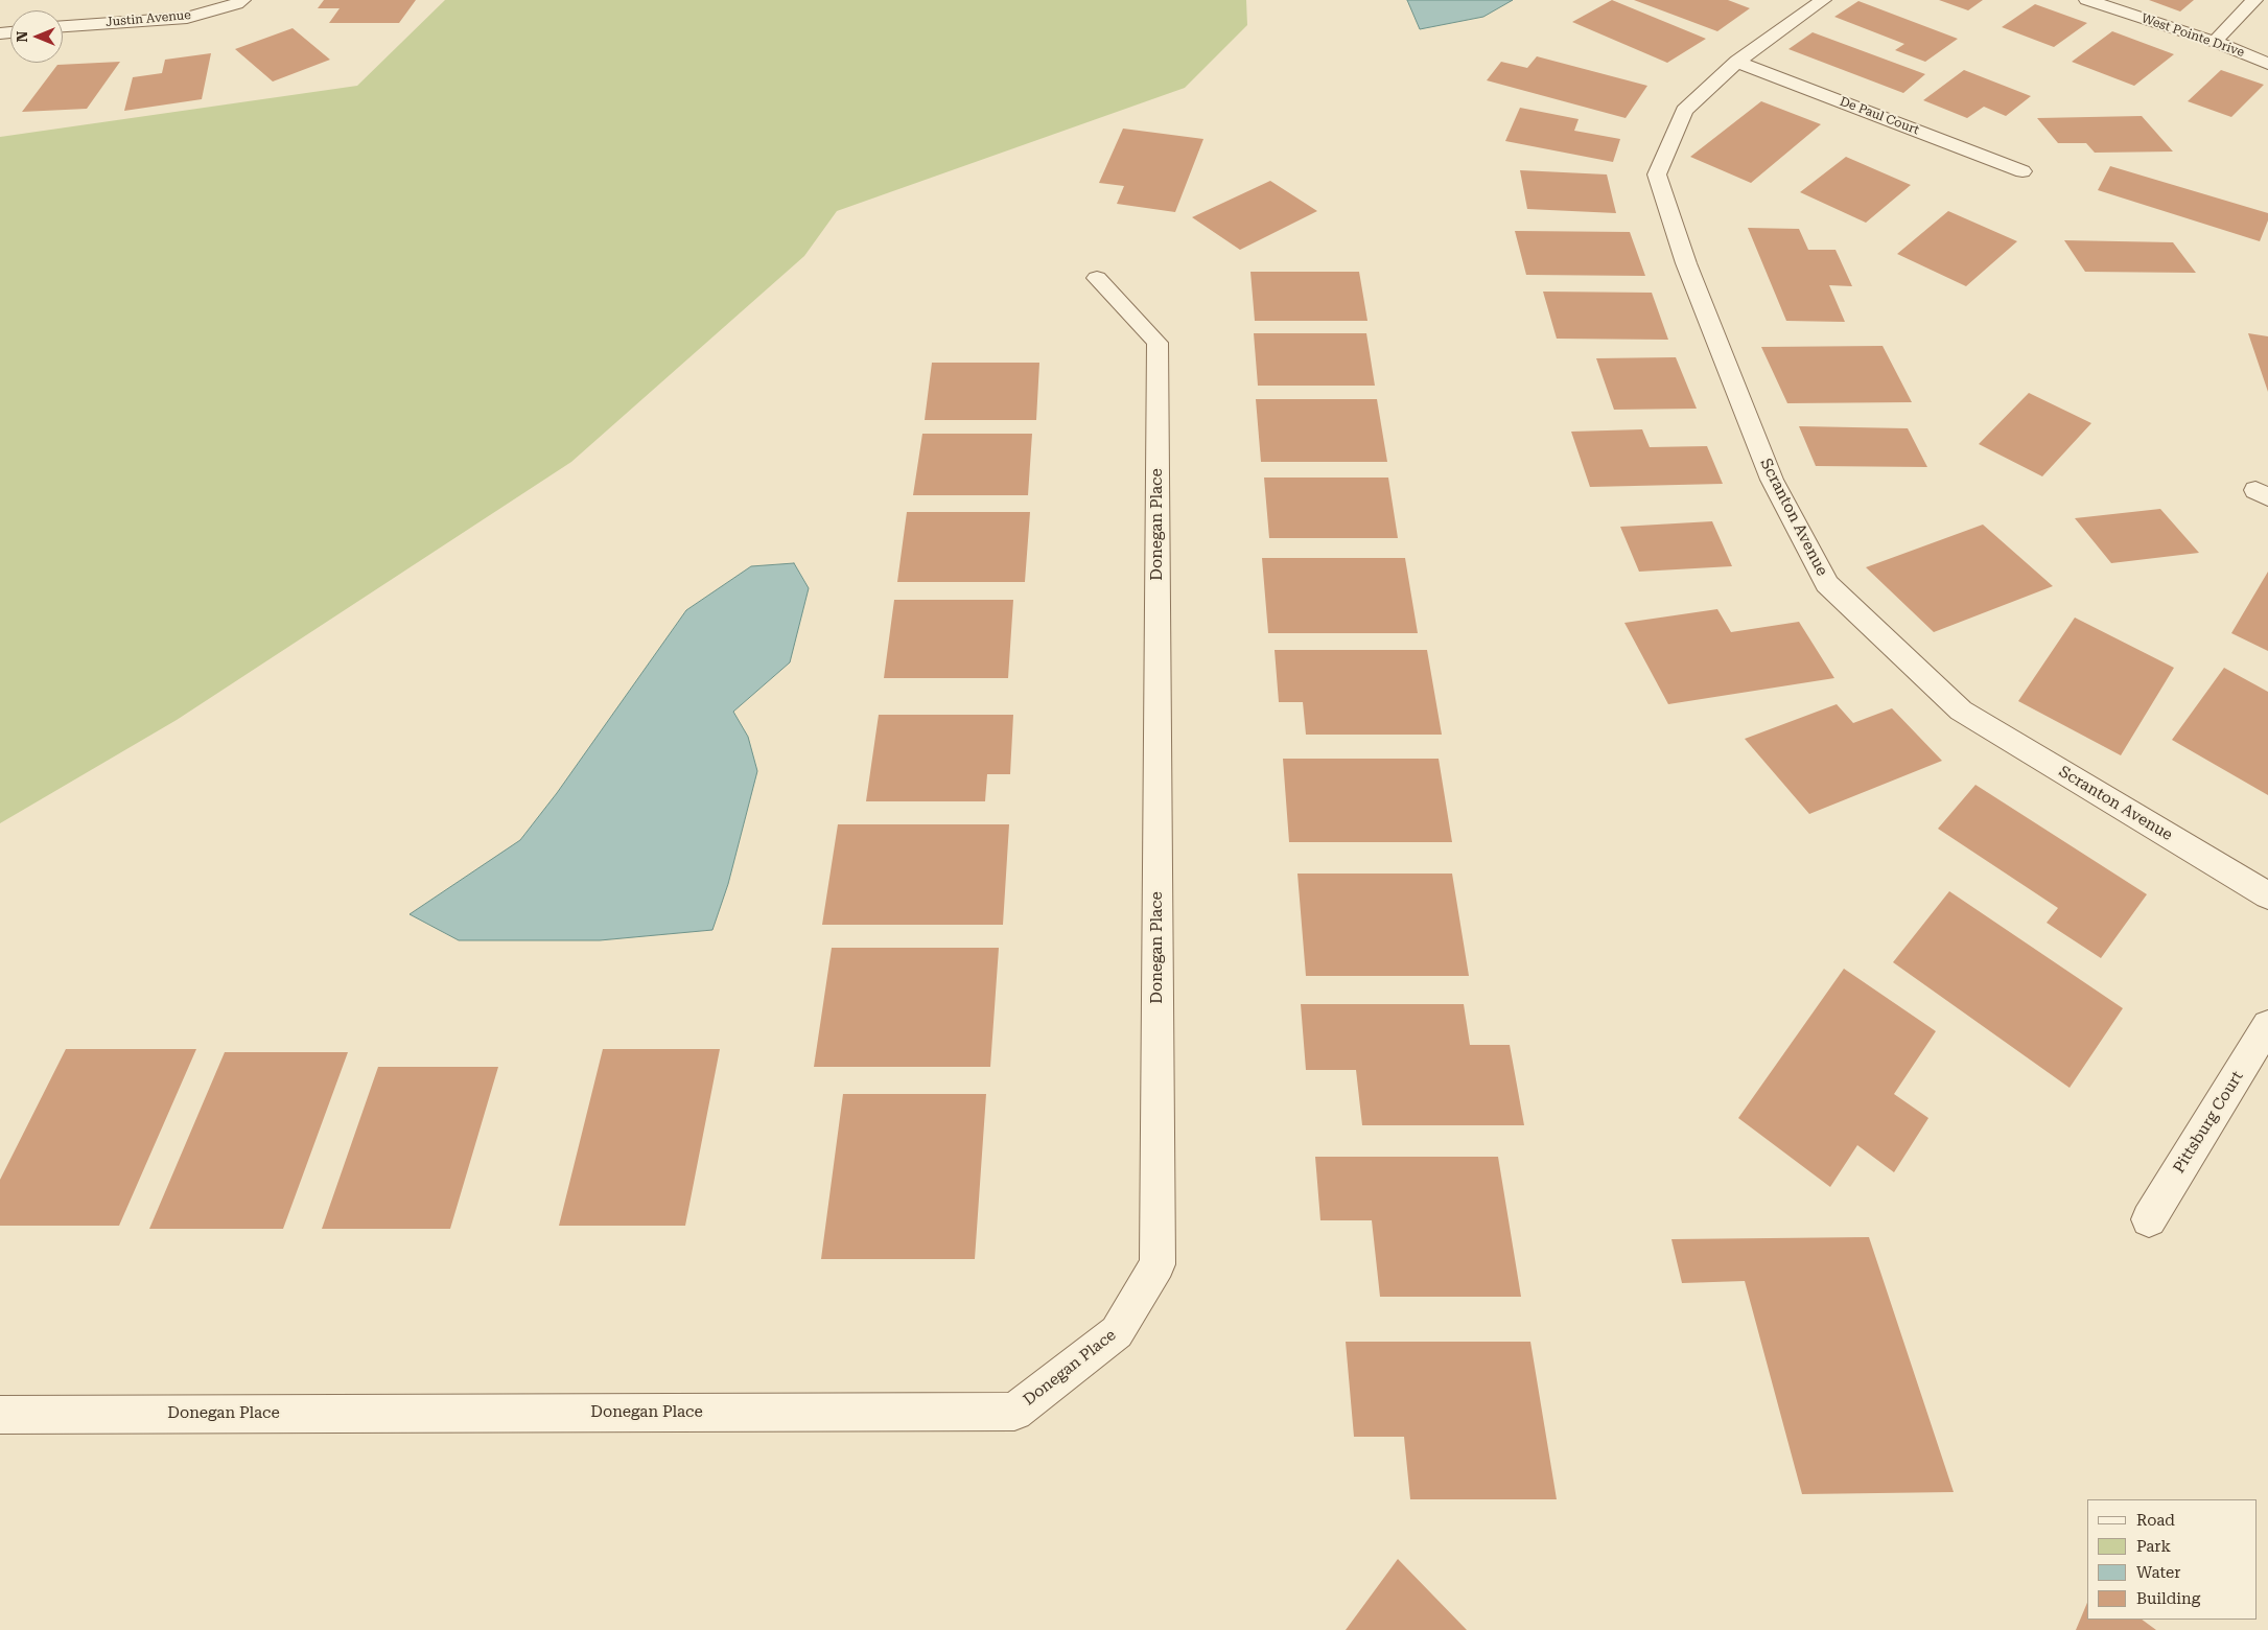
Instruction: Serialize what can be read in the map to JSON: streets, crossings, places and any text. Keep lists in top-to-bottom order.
{
  "streets": {
    "street": [
      "Justin Avenue",
      "West Pointe Drive",
      "De Paul Court",
      "Scranton Avenue",
      "Donegan Place",
      "Pittsburg Court"
    ]
  },
  "crossings": [
    ["De Paul Court", "Scranton Avenue"]
  ],
  "legend": [
    "Road",
    "Park",
    "Water",
    "Building"
  ],
  "north": "left"
}
